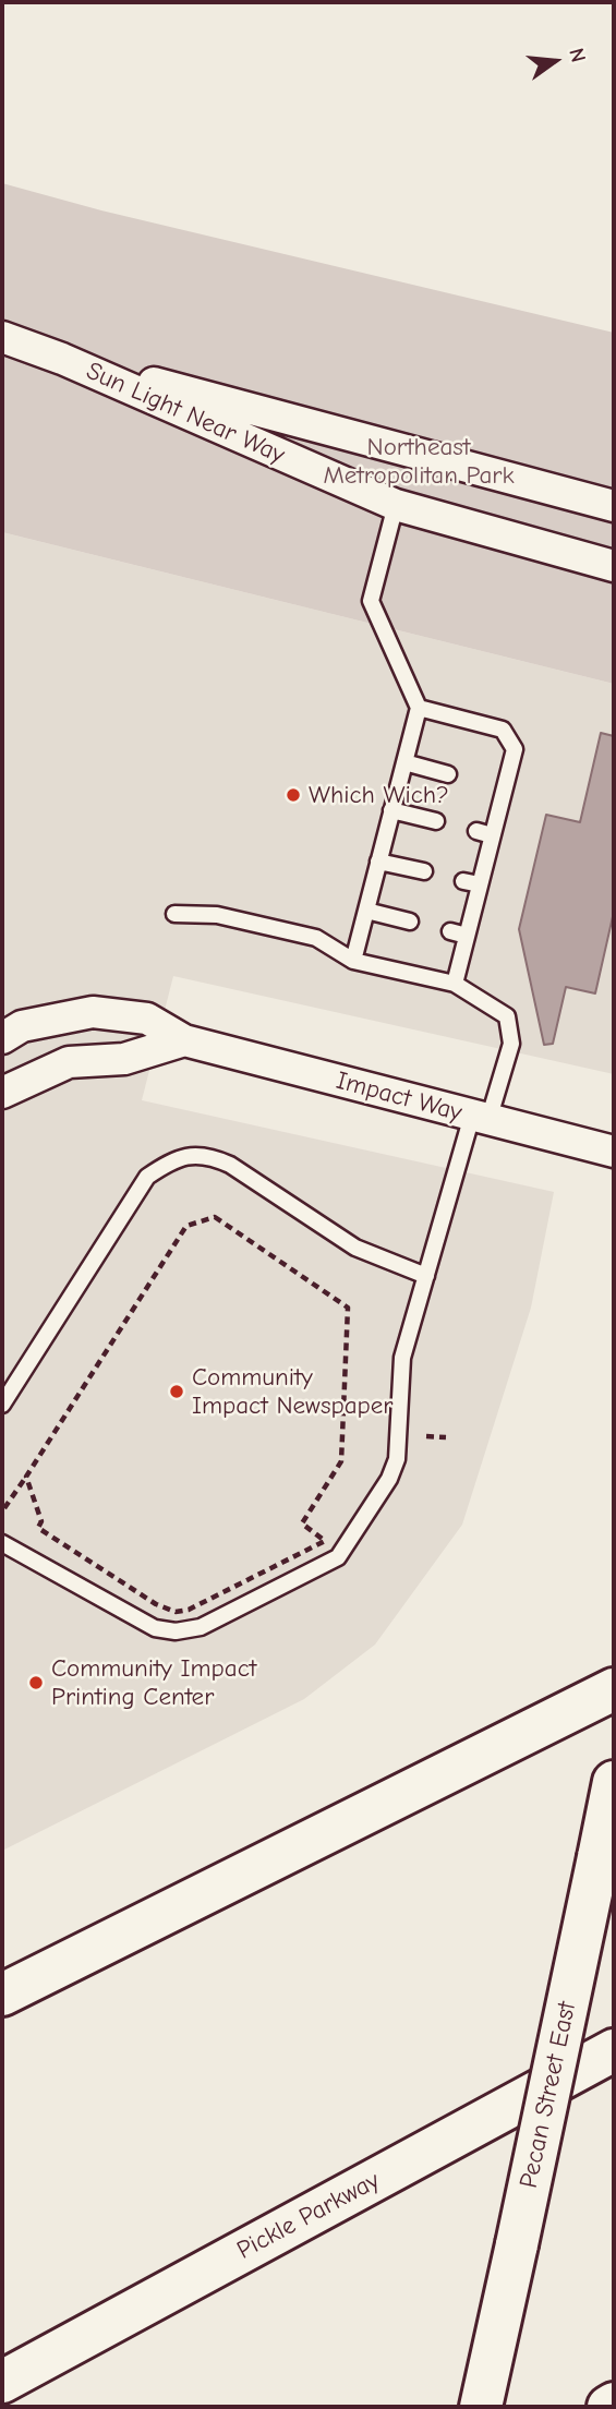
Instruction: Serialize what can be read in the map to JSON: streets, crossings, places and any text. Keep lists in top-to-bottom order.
{
  "streets": {
    "main road": ["Pecan Street East", "Pickle Parkway"],
    "street": ["Sun Light Near Way", "Impact Way"]
  },
  "parks": ["Northeast Metropolitan Park"],
  "places": ["Which Wich?", "Community Impact Newspaper", "Community Impact Printing Center"],
  "north": "right"
}
